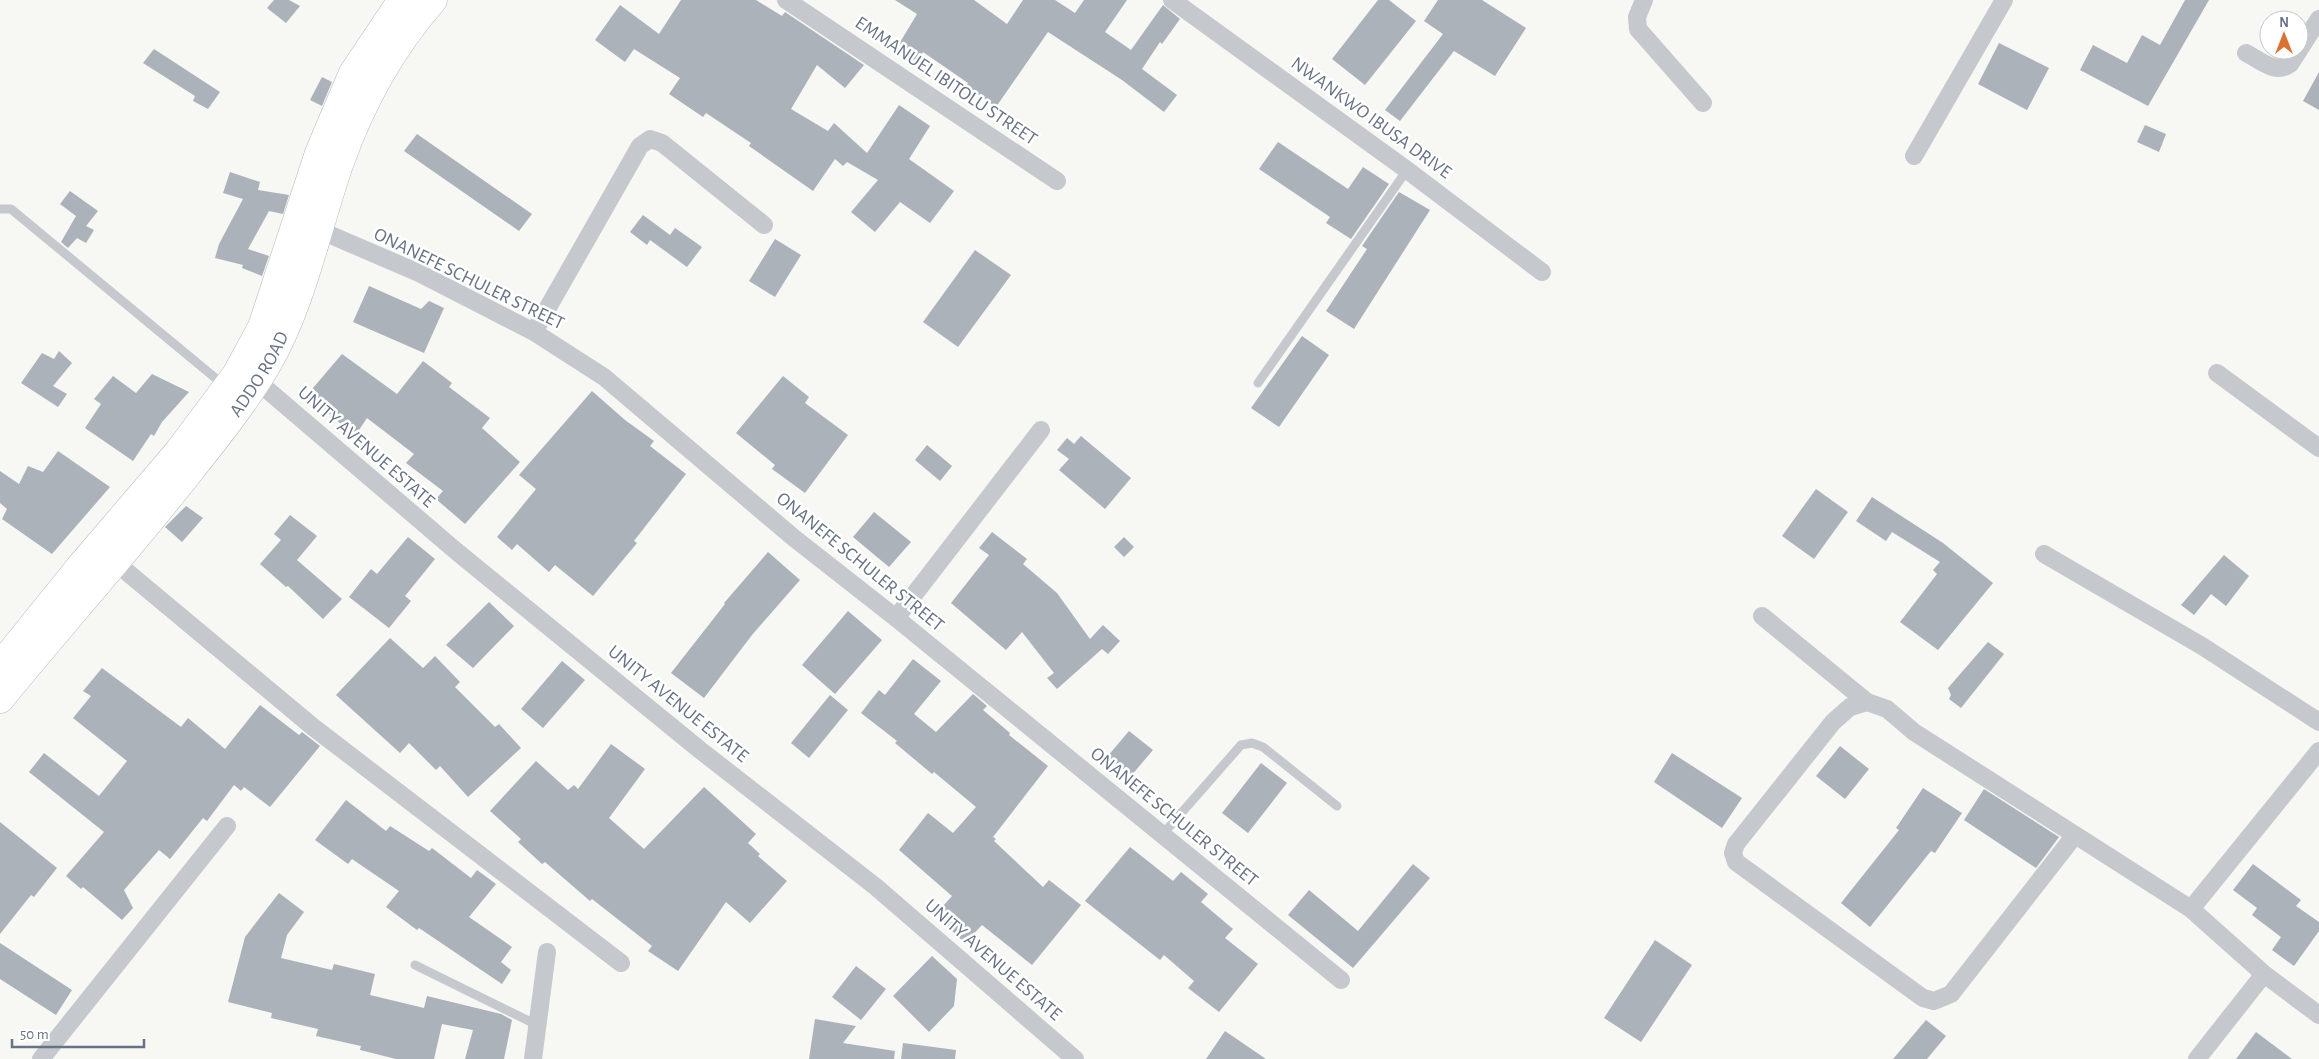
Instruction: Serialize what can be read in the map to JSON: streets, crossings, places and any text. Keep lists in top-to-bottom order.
{
  "streets": {
    "main road": ["ADDO ROAD"],
    "street": [
      "EMMANUEL IBITOLU STREET",
      "NWANKWO IBUSA DRIVE",
      "ONANEFE SCHULER STREET",
      "UNITY AVENUE ESTATE"
    ]
  },
  "crossings": [
    ["ONANEFE SCHULER STREET", "ADDO ROAD"],
    ["ADDO ROAD", "UNITY AVENUE ESTATE"]
  ],
  "scale_bar": "50 m",
  "north": "top"
}
